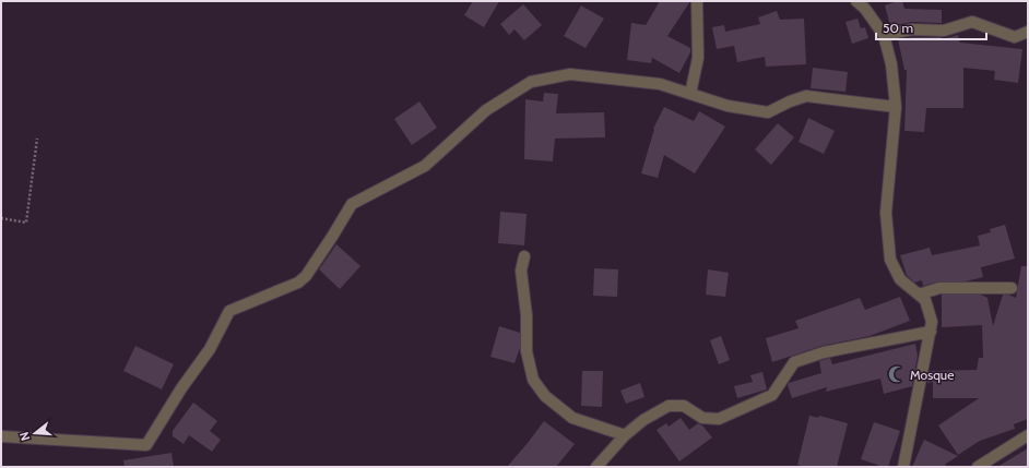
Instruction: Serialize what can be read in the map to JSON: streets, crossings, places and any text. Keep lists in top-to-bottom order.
{
  "places": {
    "mosque": ["Mosque"]
  },
  "scale_bar": "50 m",
  "north": "left"
}
